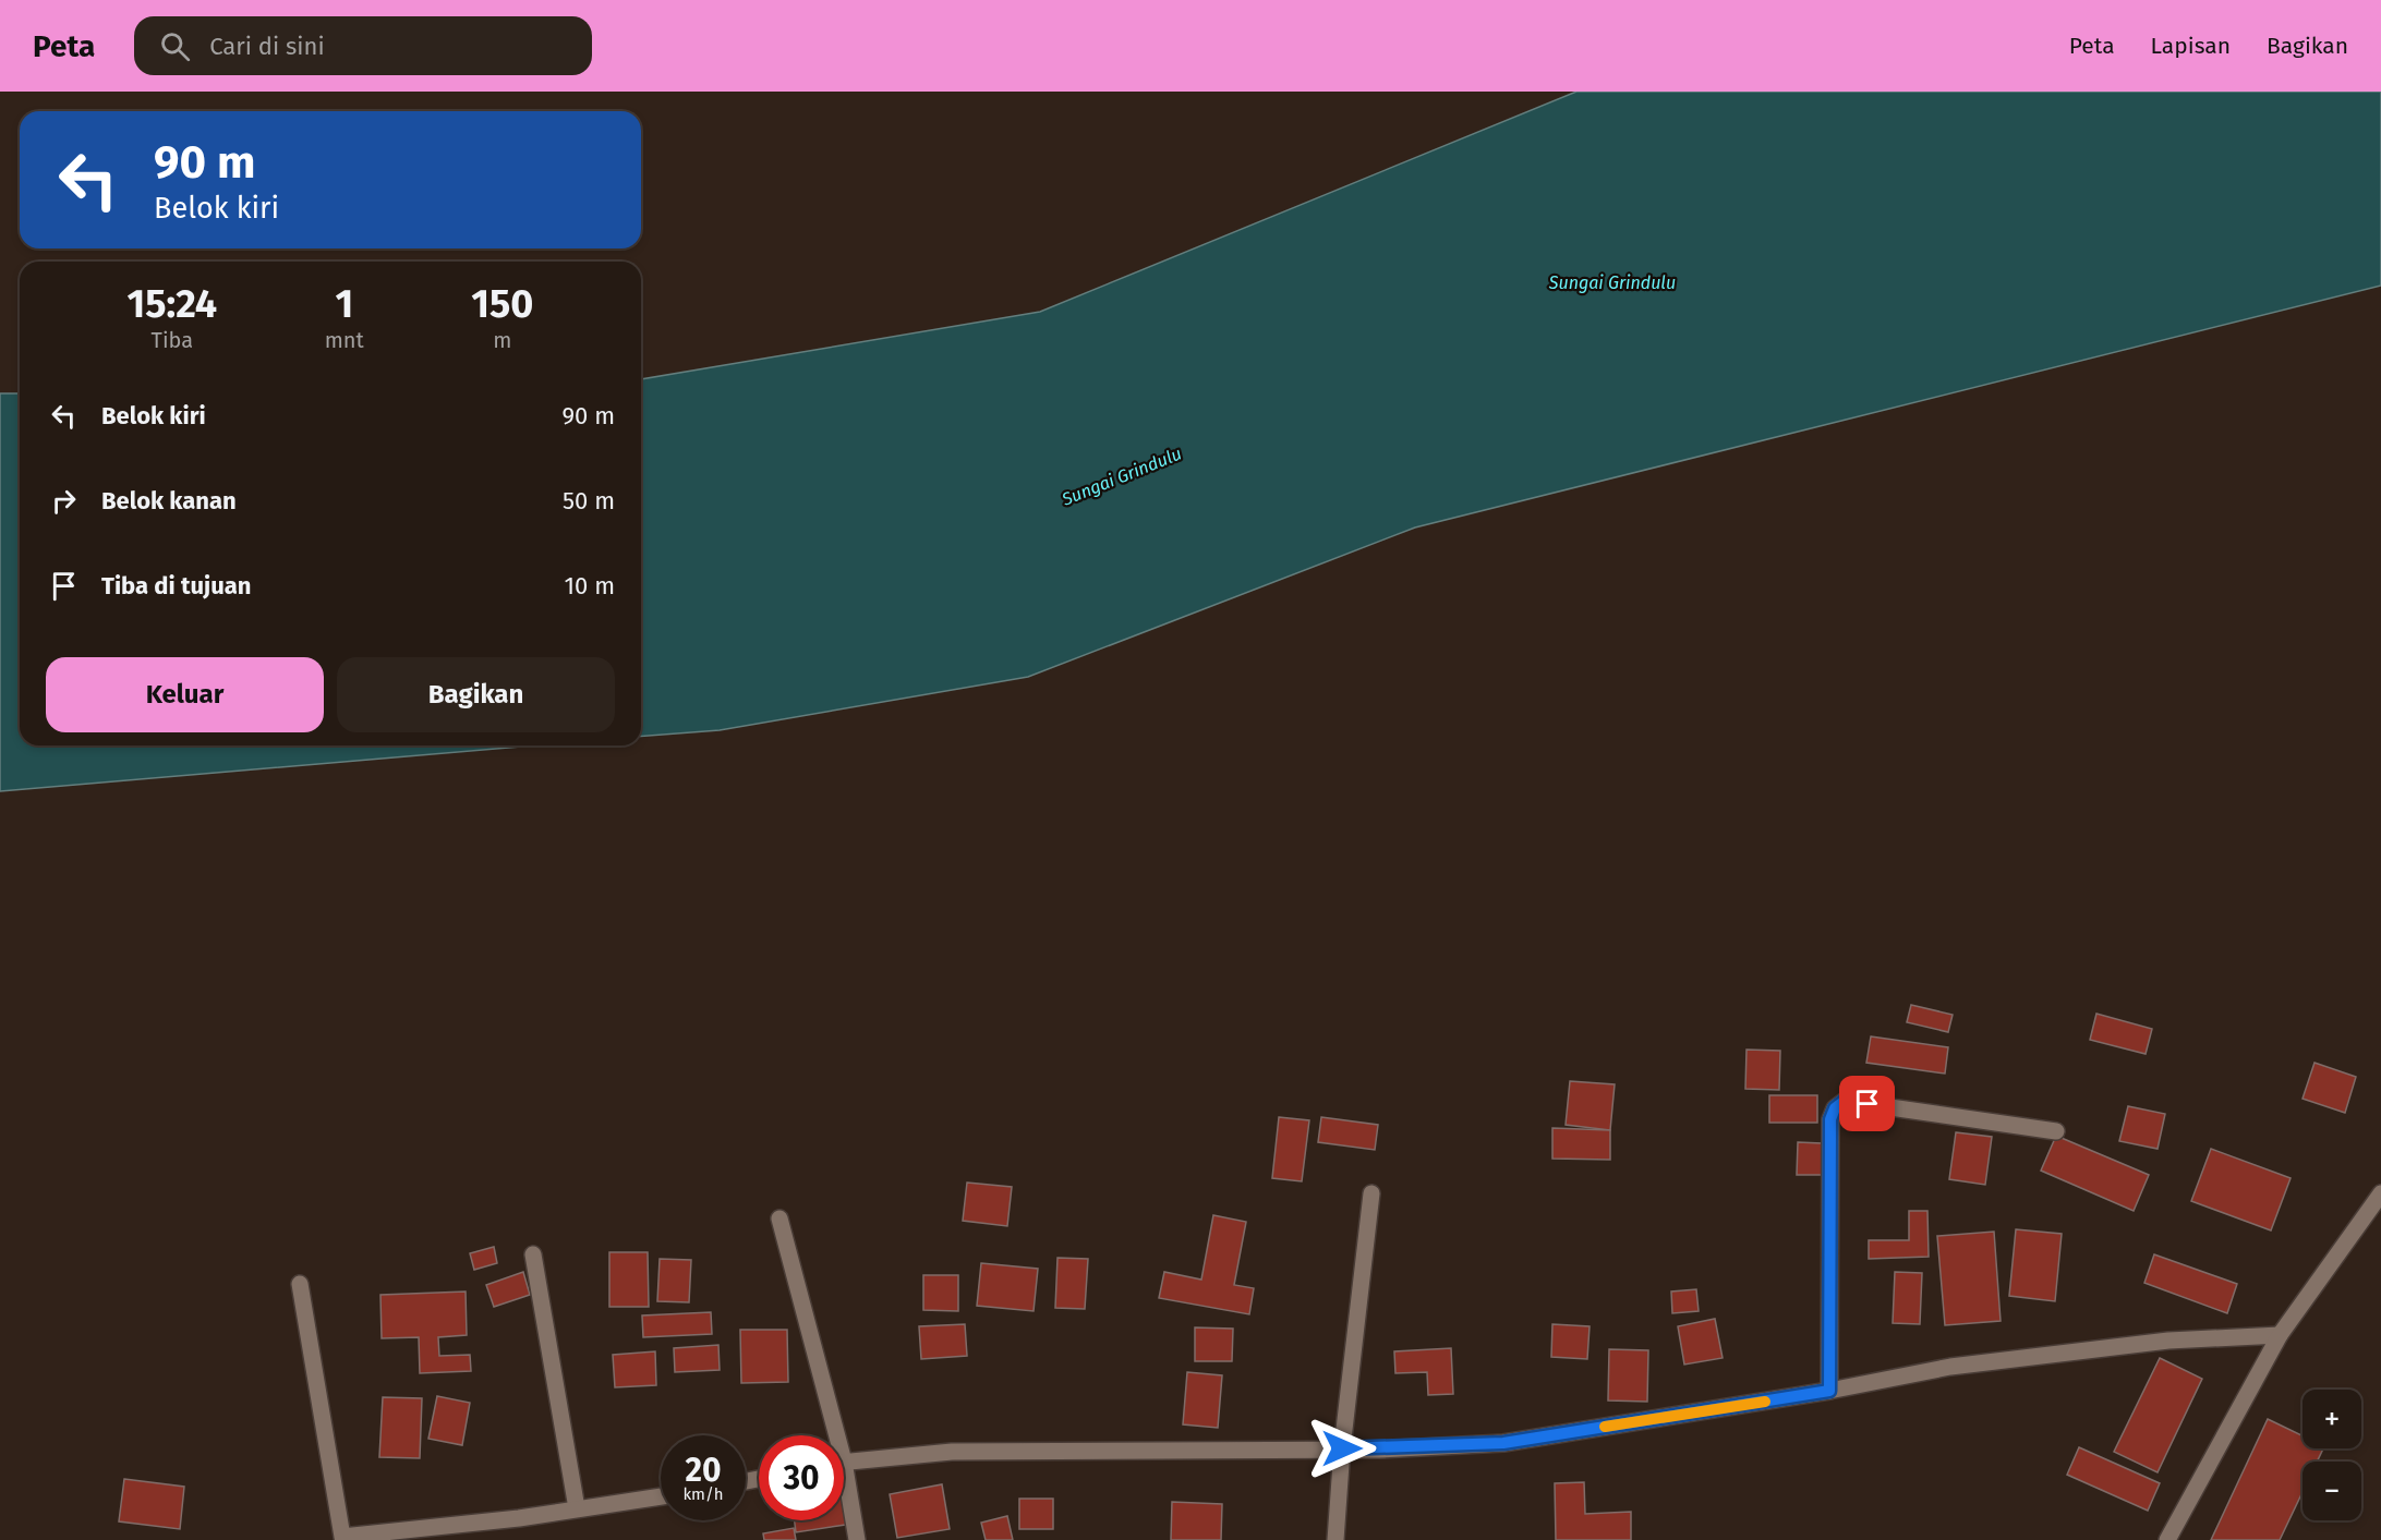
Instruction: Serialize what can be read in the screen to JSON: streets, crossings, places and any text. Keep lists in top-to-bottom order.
{
  "water": ["Sungai Grindulu"],
  "page": {
    "header": "Peta",
    "search": "Cari di sini",
    "nav": ["Peta", "Lapisan", "Bagikan"],
    "turn": ["90 m", "Belok kiri"],
    "eta": [
      "15:24",
      "Tiba",
      "1",
      "mnt",
      "150",
      "m"
    ],
    "list": [
      {
        "name": "Belok kiri",
        "value": "90 m"
      },
      {
        "name": "Belok kanan",
        "value": "50 m"
      },
      {
        "name": "Tiba di tujuan",
        "value": "10 m"
      }
    ],
    "buttons": ["Keluar", "Bagikan"],
    "map_buttons": ["+", "−"],
    "speed": "20 km/h",
    "limit": "30"
  }
}
